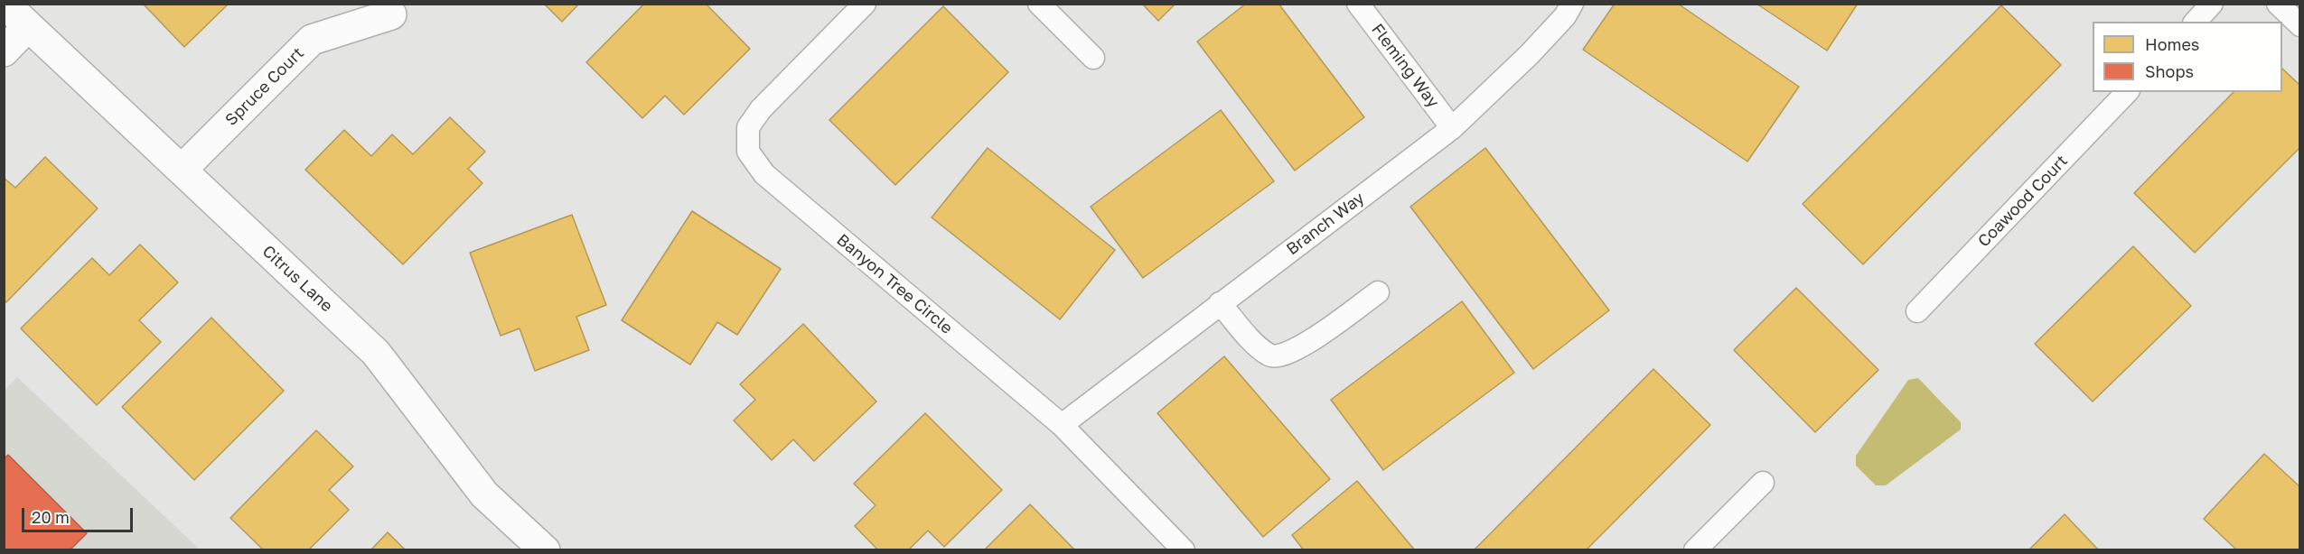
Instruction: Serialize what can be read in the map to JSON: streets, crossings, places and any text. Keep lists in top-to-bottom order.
{
  "streets": {
    "street": ["Spruce Court", "Citrus Lane"],
    "lane": [
      "Fleming Way",
      "Coawood Court",
      "Branch Way",
      "Banyon Tree Circle"
    ]
  },
  "crossings": [
    ["Fleming Way", "Branch Way"],
    ["Spruce Court", "Citrus Lane"],
    ["Branch Way", "Banyon Tree Circle"]
  ],
  "legend": ["Homes", "Shops"],
  "scale_bar": "20 m"
}
